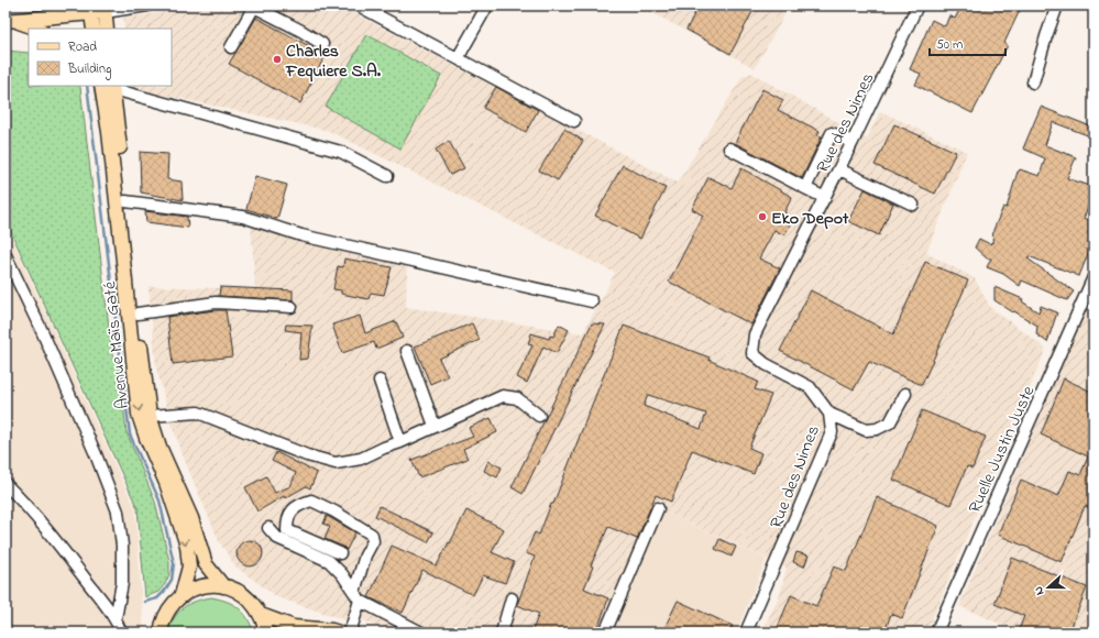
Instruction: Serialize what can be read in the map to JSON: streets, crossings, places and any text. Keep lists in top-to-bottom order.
{
  "streets": {
    "main road": ["Avenue Maïs Gaté"],
    "street": ["Rue des Nimes", "Ruelle Justin Juste"]
  },
  "places": ["Charles Fequiere S.A.", "Eko Depot"],
  "legend": ["Road", "Building"],
  "scale_bar": "50 m",
  "north": "left"
}
